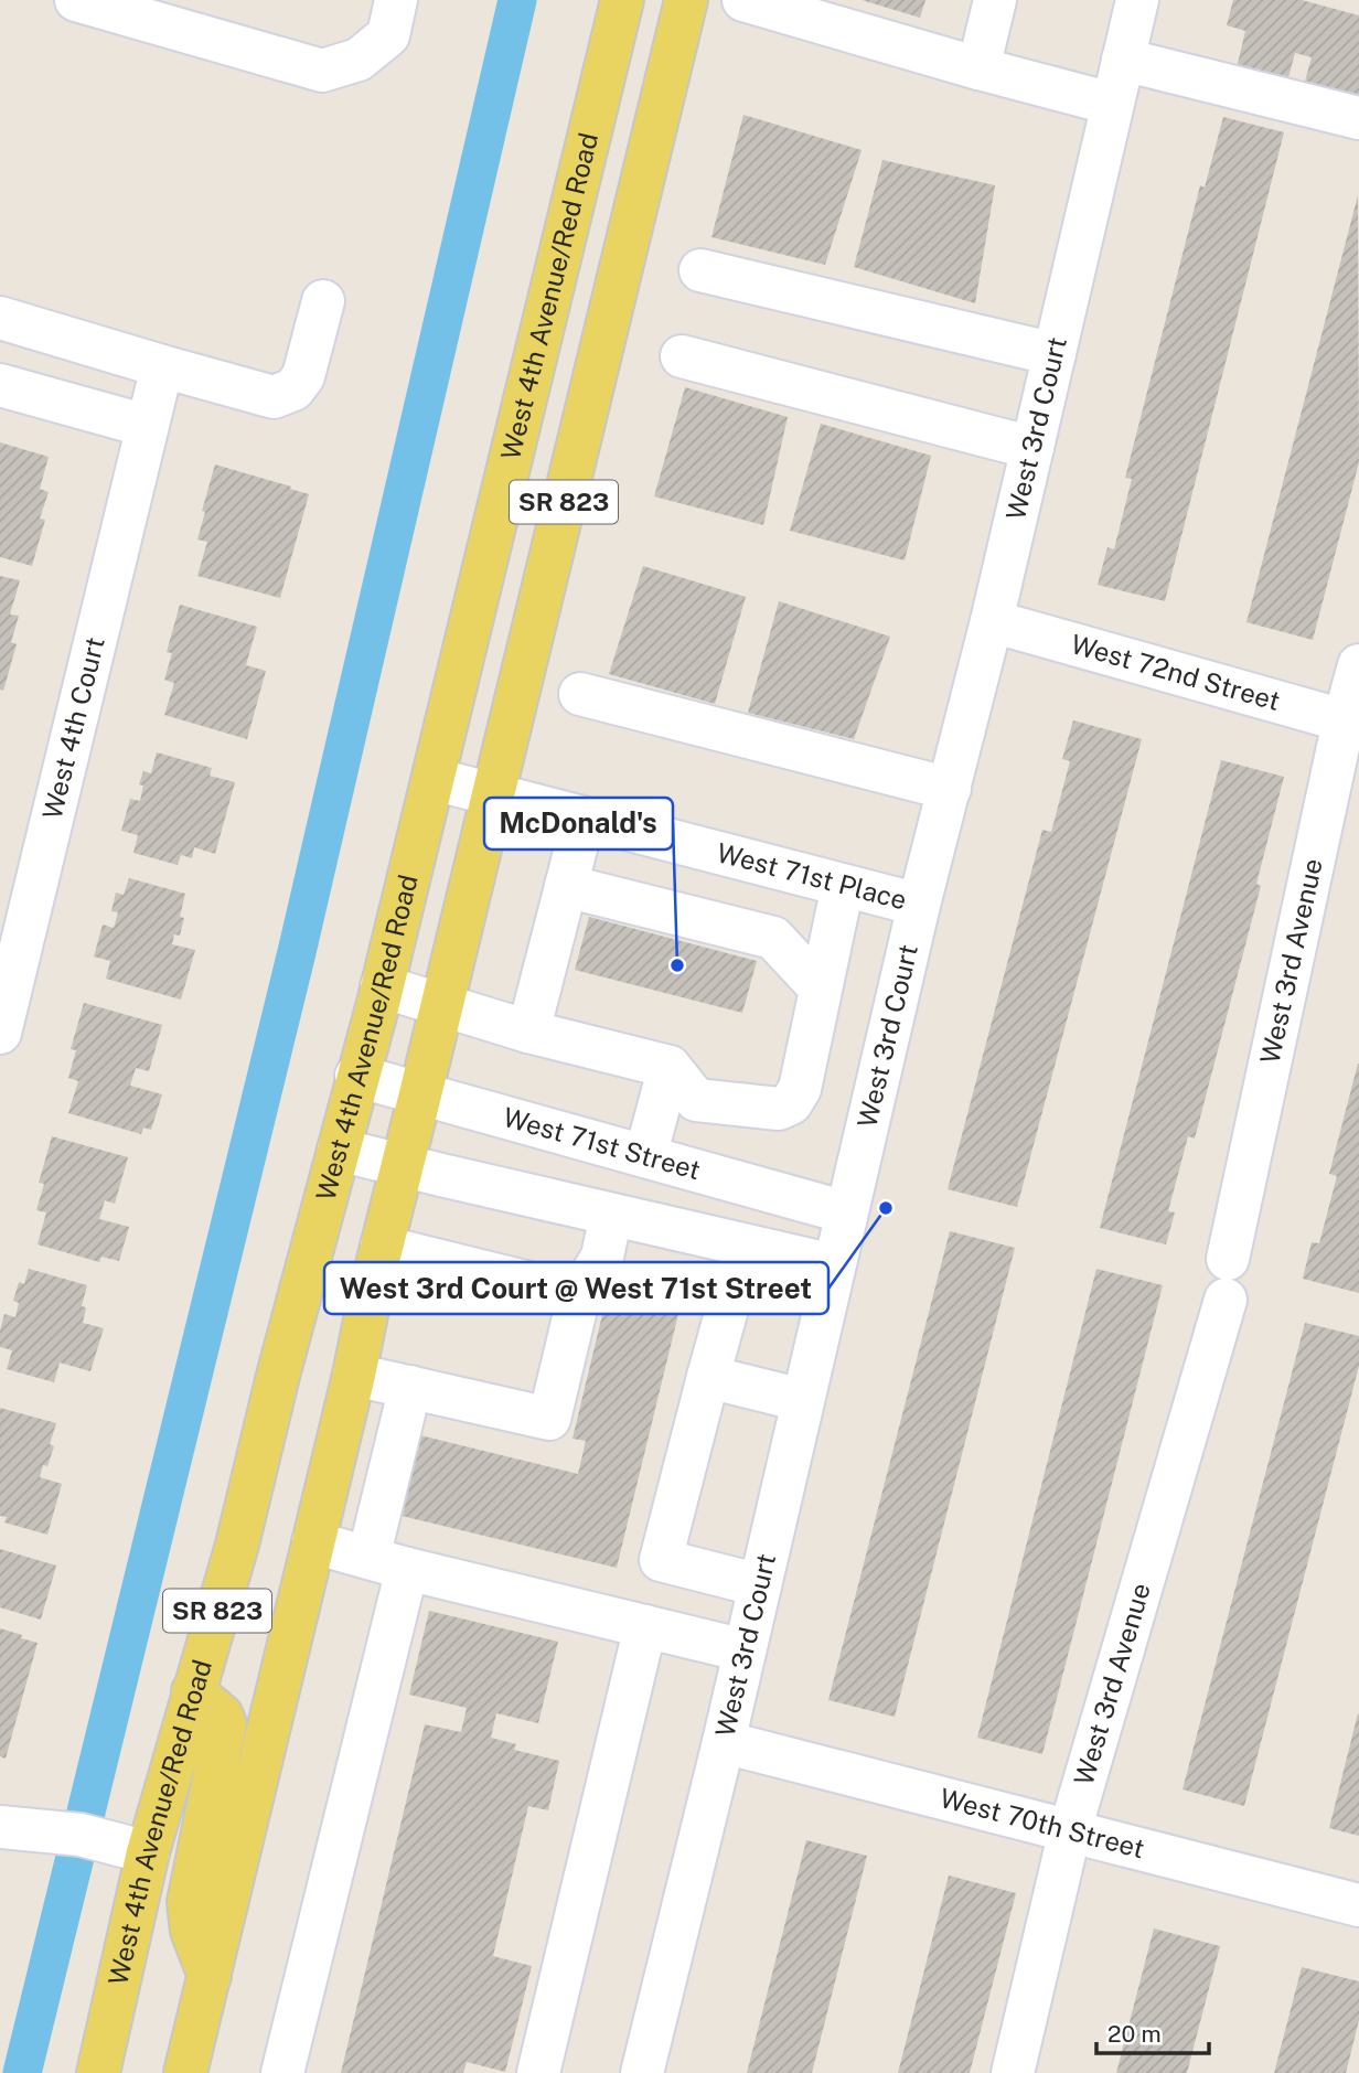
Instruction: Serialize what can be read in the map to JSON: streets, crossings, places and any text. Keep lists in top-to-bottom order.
{
  "streets": {
    "main road": ["West 4th Avenue/Red Road", "SR 823"],
    "street": [
      "West 3rd Court",
      "West 72nd Street",
      "West 4th Court",
      "West 71st Place",
      "West 3rd Avenue",
      "West 71st Street",
      "West 70th Street"
    ]
  },
  "crossings": [
    ["West 4th Avenue/Red Road", "West 71st Place"],
    ["West 4th Avenue/Red Road", "West 71st Street"],
    ["West 3rd Court", "West 72nd Street"],
    ["West 3rd Court", "West 71st Place"],
    ["West 3rd Court", "West 71st Street"],
    ["West 3rd Court", "West 70th Street"],
    ["SR 823", "West 71st Place"],
    ["SR 823", "West 71st Street"],
    ["West 72nd Street", "West 3rd Avenue"],
    ["West 3rd Avenue", "West 70th Street"]
  ],
  "places": ["McDonald's", "West 3rd Court @ West 71st Street"],
  "scale_bar": "20 m"
}
